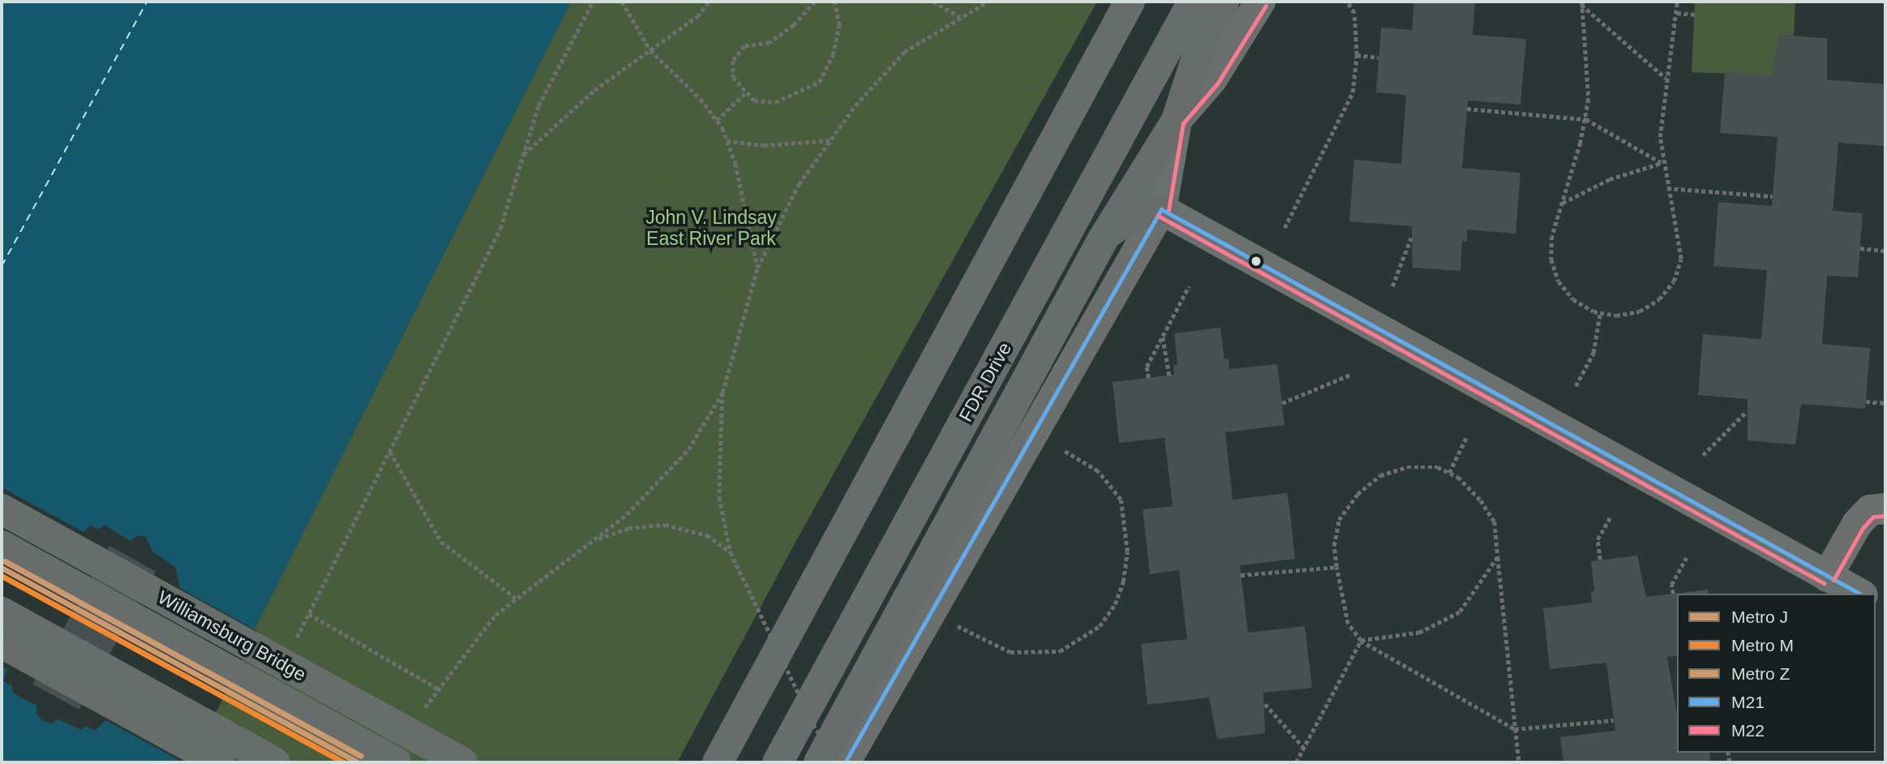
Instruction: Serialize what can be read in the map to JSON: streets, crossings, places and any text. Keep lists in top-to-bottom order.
{
  "streets": {
    "highway": ["FDR Drive", "Williamsburg Bridge"]
  },
  "parks": ["John V. Lindsay East River Park"],
  "lines": [
    "transit line M22",
    "transit line M21",
    "metro line Z",
    "metro line J",
    "metro line M"
  ],
  "legend": [
    "Metro J",
    "Metro M",
    "Metro Z",
    "M21",
    "M22"
  ]
}
